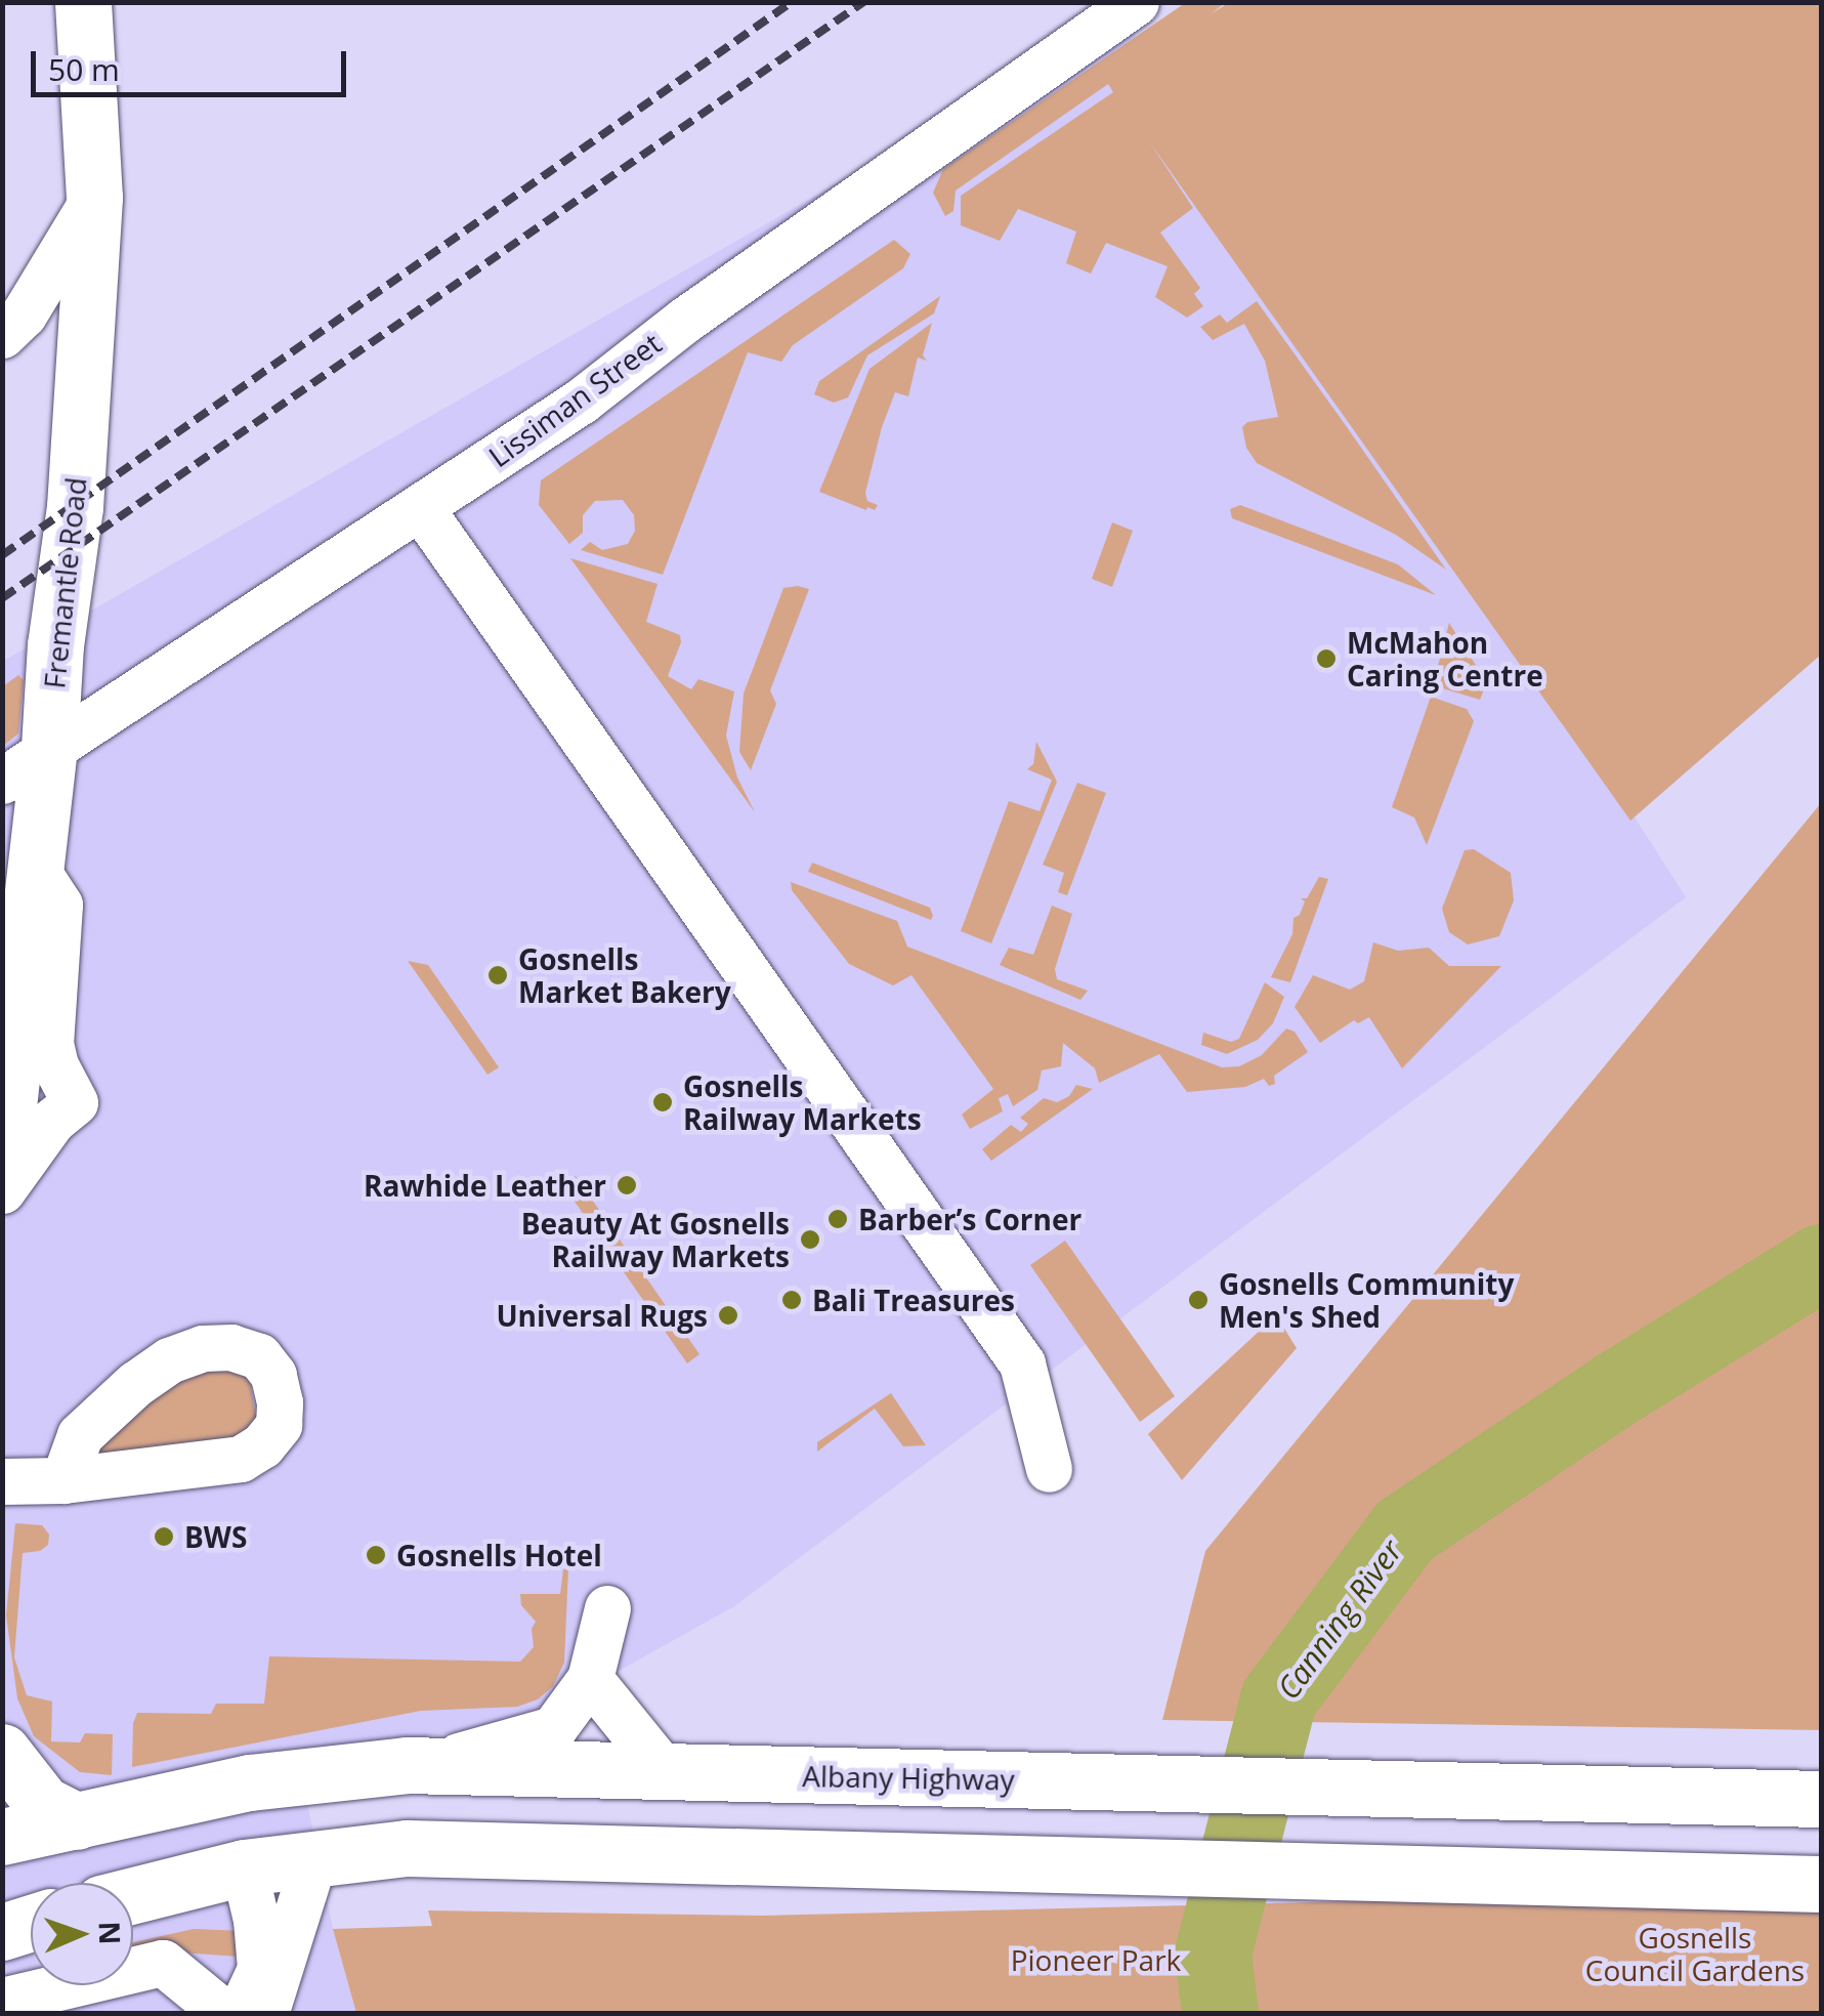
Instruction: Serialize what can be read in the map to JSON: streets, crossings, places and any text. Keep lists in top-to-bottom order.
{
  "streets": {
    "main road": ["Fremantle Road", "Albany Highway"],
    "street": ["Lissiman Street"]
  },
  "crossings": [
    ["Lissiman Street", "Fremantle Road"]
  ],
  "water": ["Canning River"],
  "parks": ["Gosnells Council Gardens", "Pioneer Park"],
  "places": [
    "McMahon Caring Centre",
    "Gosnells Market Bakery",
    "Gosnells Railway Markets",
    "Rawhide Leather",
    "Barber’s Corner",
    "Beauty At Gosnells Railway Markets",
    "Bali Treasures",
    "Gosnells Community Men's Shed",
    "Universal Rugs",
    "BWS",
    "Gosnells Hotel"
  ],
  "scale_bar": "50 m",
  "north": "right"
}
